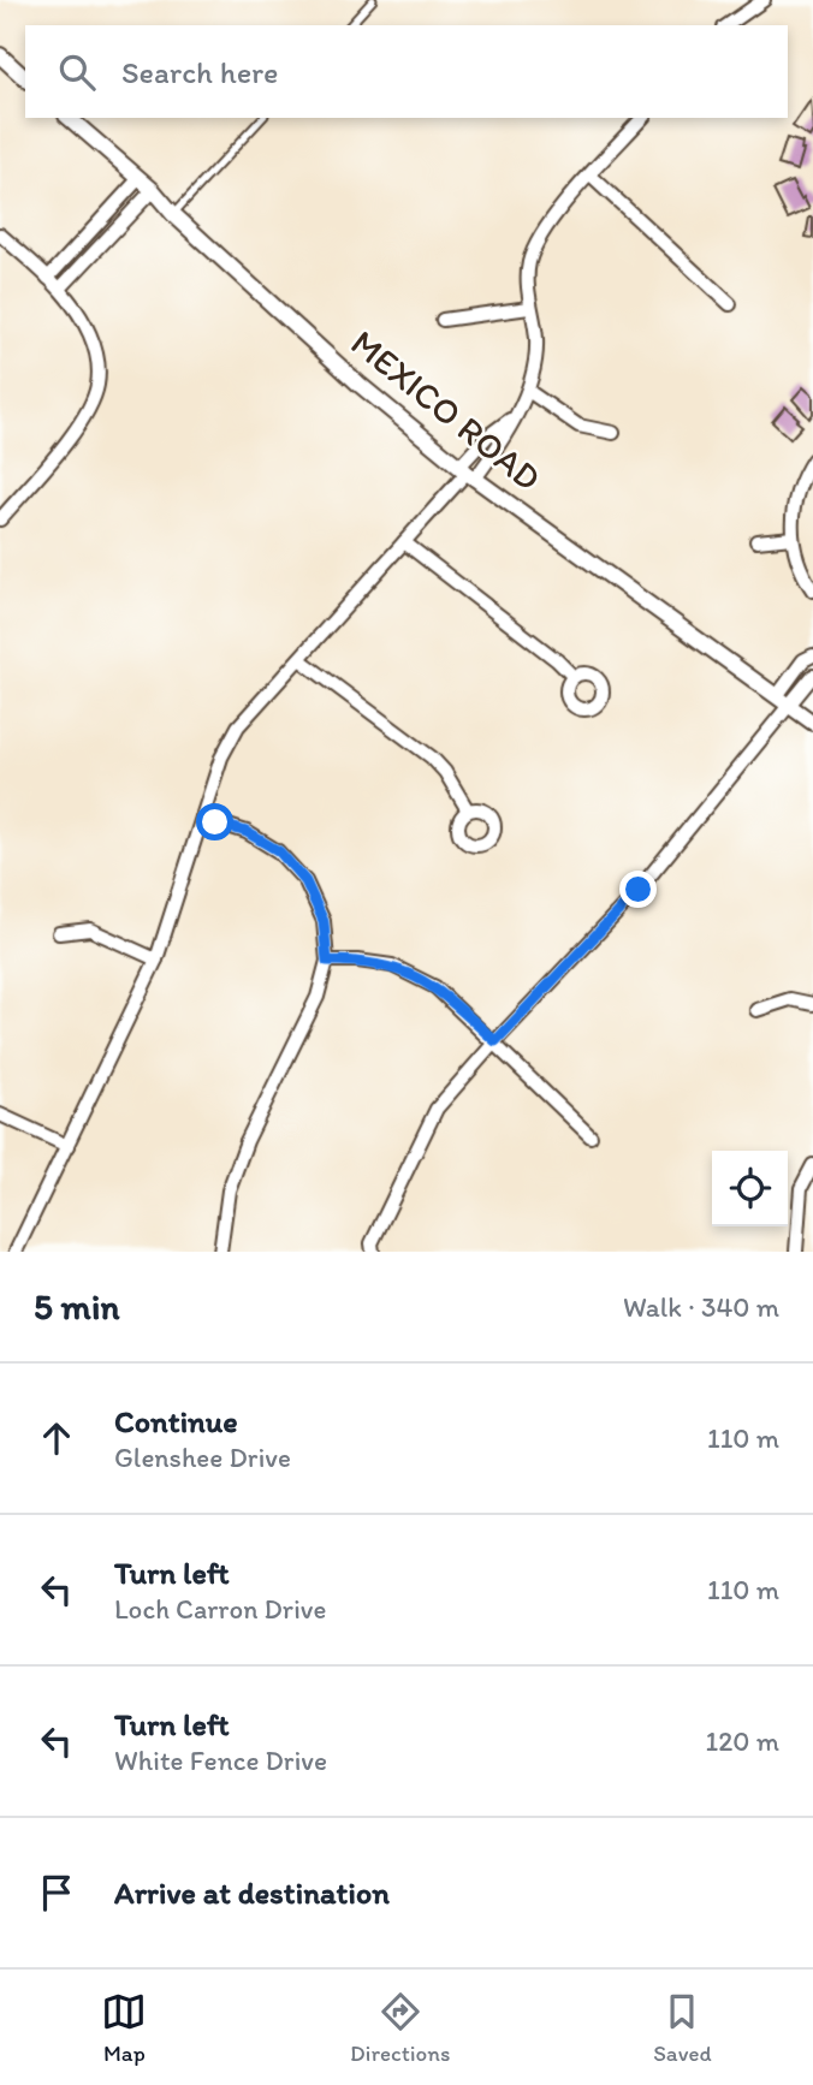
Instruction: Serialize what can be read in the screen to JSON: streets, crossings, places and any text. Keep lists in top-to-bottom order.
{
  "streets": {
    "street": ["MEXICO ROAD"]
  },
  "page": {
    "search": "Search here",
    "heading": ["5 min", "Walk · 340 m"],
    "list": [
      ["Continue", "Glenshee Drive", "110 m"],
      ["Turn left", "Loch Carron Drive", "110 m"],
      ["Turn left", "White Fence Drive", "120 m"],
      "Arrive at destination"
    ],
    "nav": ["Map", "Directions", "Saved"]
  }
}
